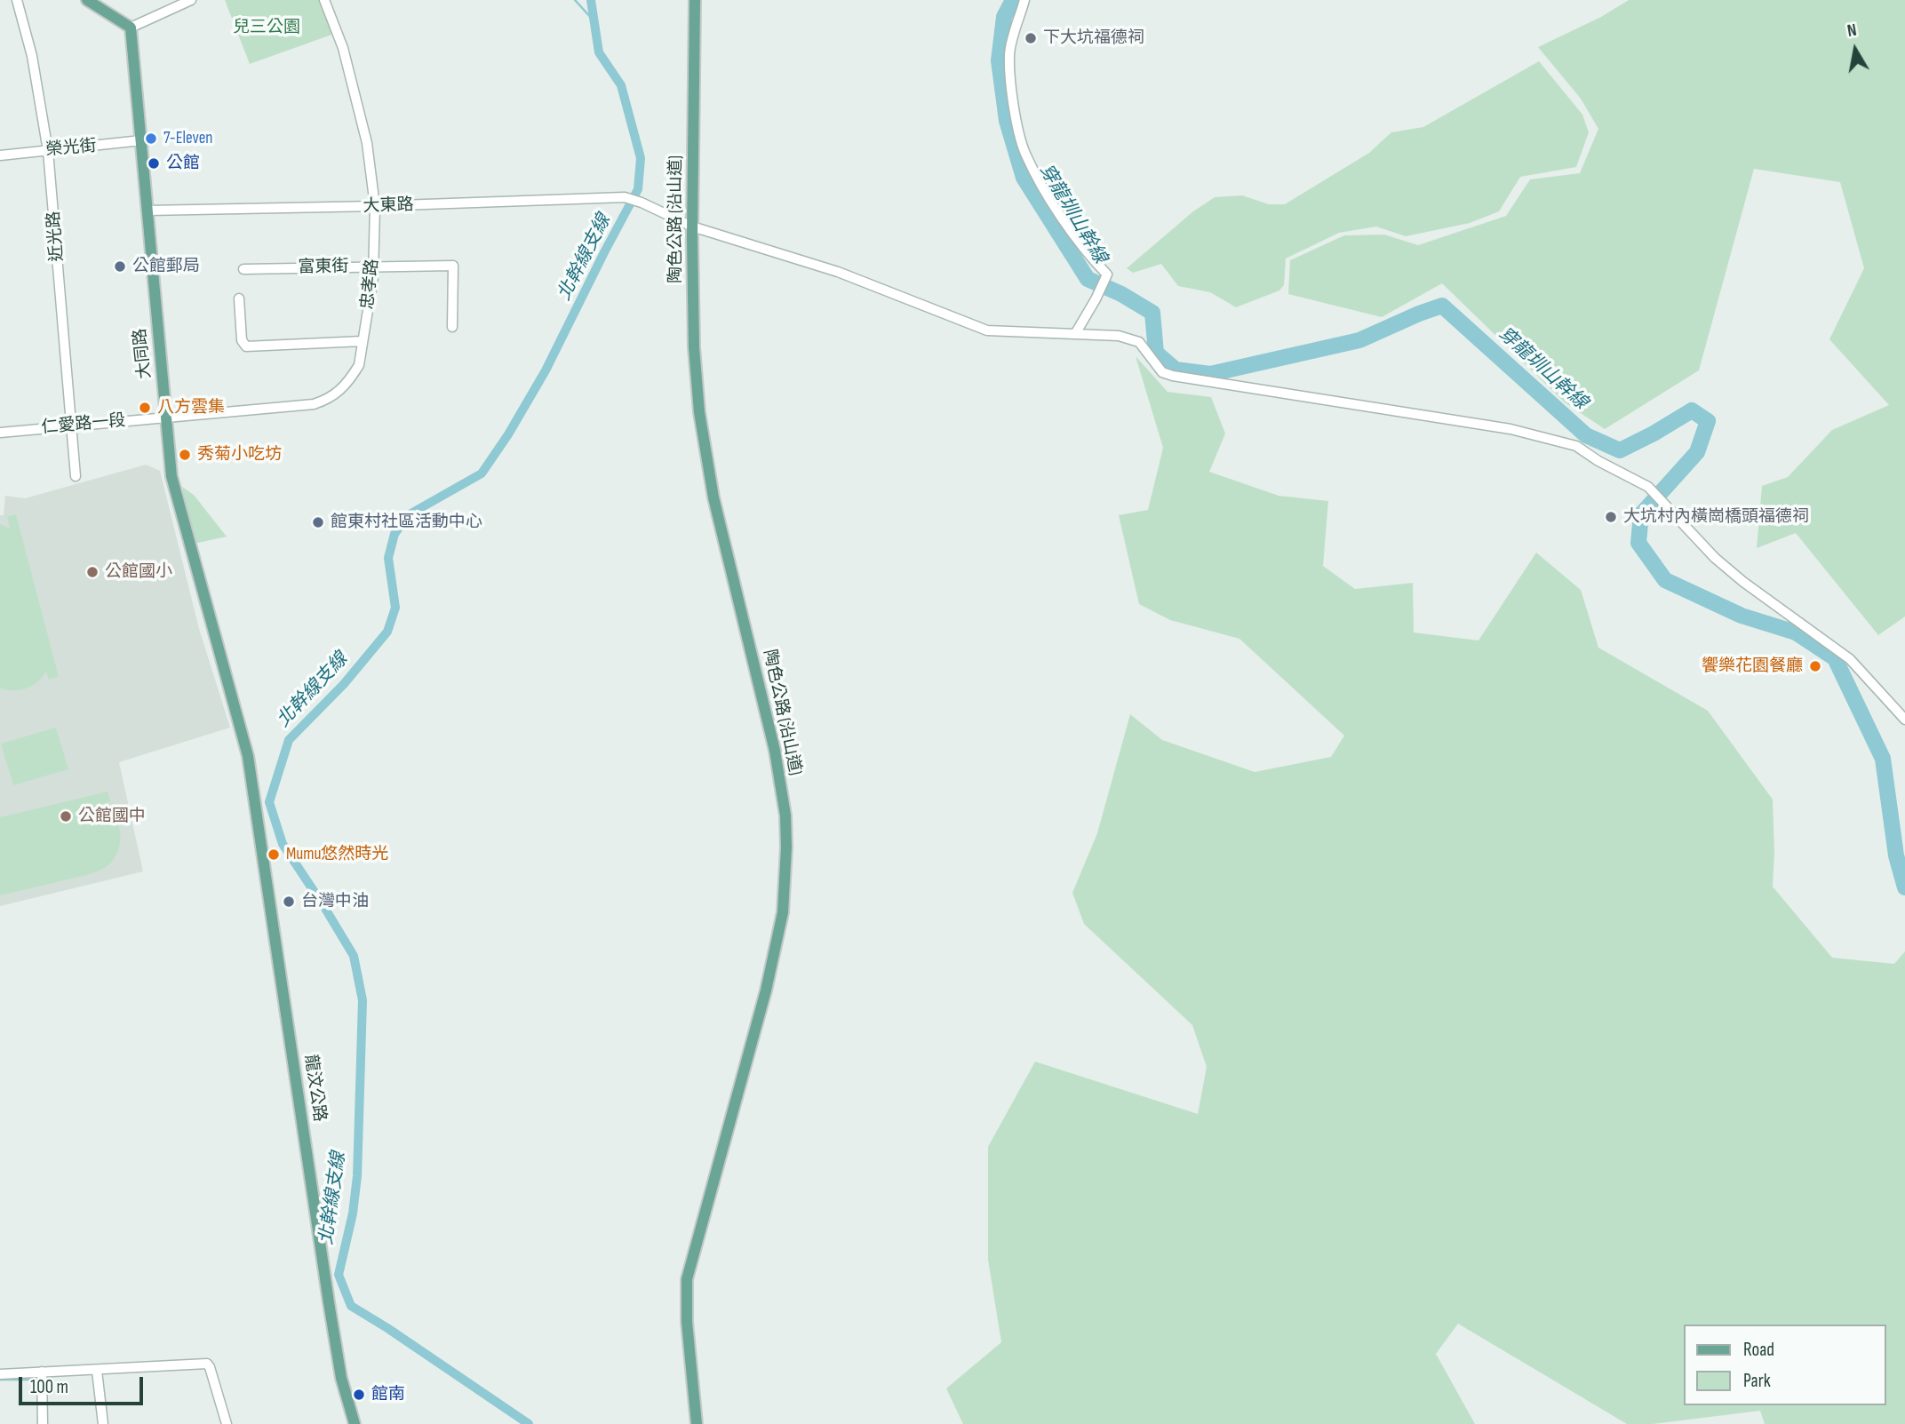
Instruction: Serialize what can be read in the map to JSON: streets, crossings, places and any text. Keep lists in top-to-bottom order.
{
  "streets": {
    "main road": ["陶色公路 (沿山道)", "大同路", "龍汶公路"],
    "street": [
      "榮光街",
      "大東路",
      "近光路",
      "富東街",
      "忠孝路",
      "仁愛路一段"
    ]
  },
  "crossings": [
    ["榮光街", "近光路"],
    ["榮光街", "大同路"],
    ["大東路", "陶色公路 (沿山道)"],
    ["大東路", "忠孝路"],
    ["大東路", "大同路"],
    ["近光路", "仁愛路一段"],
    ["富東街", "忠孝路"],
    ["忠孝路", "大同路"],
    ["忠孝路", "仁愛路一段"],
    ["大同路", "仁愛路一段"],
    ["大同路", "龍汶公路"]
  ],
  "water": ["穿龍圳山幹線", "北幹線支線"],
  "parks": ["兒三公園"],
  "places": [
    "下大坑福德祠",
    "7-Eleven",
    "公館",
    "公館郵局",
    "八方雲集",
    "秀菊小吃坊",
    "大坑村內橫崗橋頭福德祠",
    "館東村社區活動中心",
    "公館國小",
    "饗樂花園餐廳",
    "公館國中",
    "Mumu悠然時光",
    "台灣中油",
    "館南"
  ],
  "legend": ["Road", "Park"],
  "scale_bar": "100 m",
  "north": "top"
}
